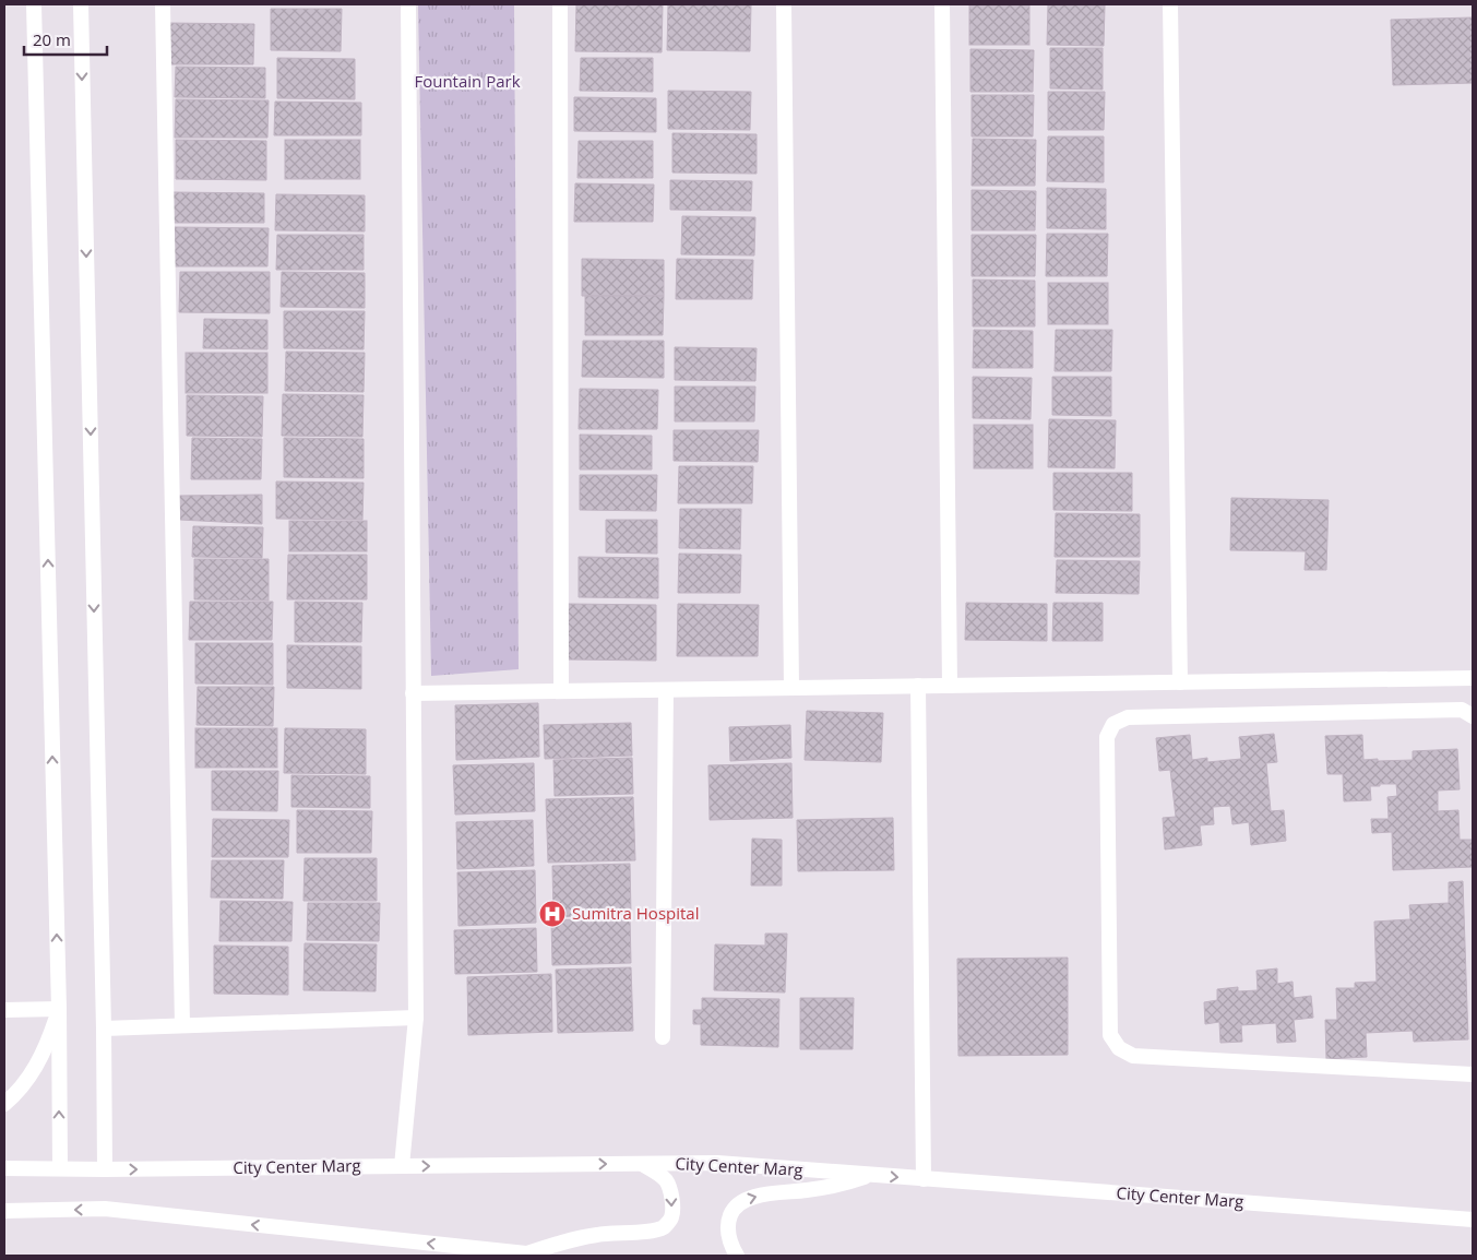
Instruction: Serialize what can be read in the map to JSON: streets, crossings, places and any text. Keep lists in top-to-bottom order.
{
  "streets": {
    "street": ["City Center Marg"]
  },
  "parks": ["Fountain Park"],
  "places": {
    "hospital": ["Sumitra Hospital"]
  },
  "scale_bar": "20 m"
}
